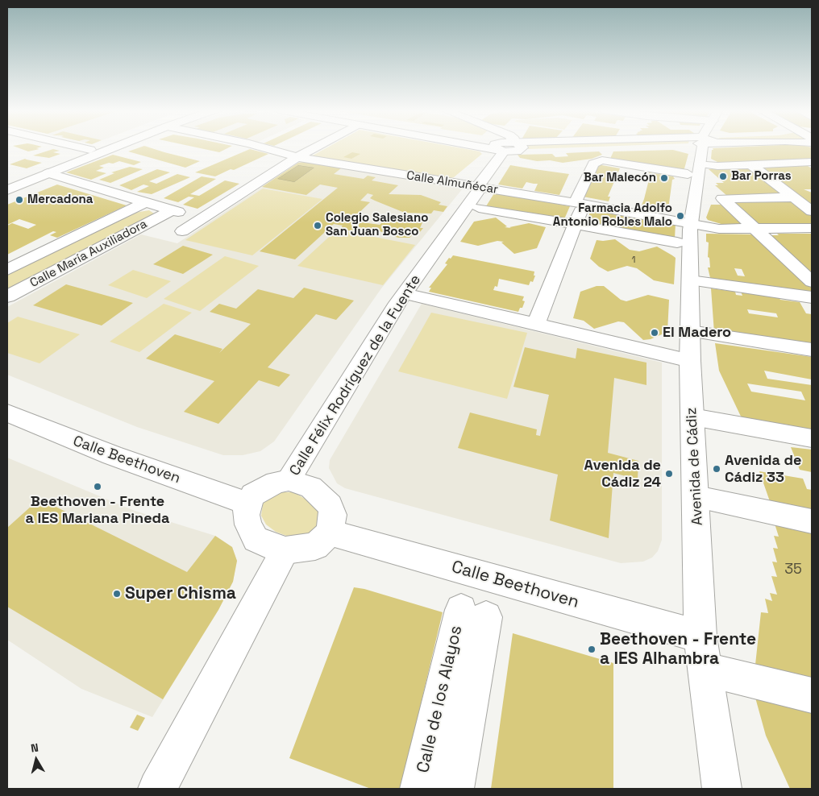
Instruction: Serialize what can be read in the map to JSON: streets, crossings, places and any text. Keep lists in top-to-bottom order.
{
  "streets": {
    "street": [
      "Calle Almuñécar",
      "Calle María Auxiliadora",
      "Calle Félix Rodríguez de la Fuente",
      "Calle Beethoven",
      "Avenida de Cádiz",
      "Calle de los Alayos"
    ]
  },
  "crossings": [
    ["Calle Almuñécar", "Calle Félix Rodríguez de la Fuente"],
    ["Calle Almuñécar", "Avenida de Cádiz"],
    ["Calle Félix Rodríguez de la Fuente", "Calle Beethoven"],
    ["Calle Beethoven", "Avenida de Cádiz"]
  ],
  "places": [
    "Bar Porras",
    "Bar Malecón",
    "Mercadona",
    "Farmacia Adolfo Antonio Robles Malo",
    "Colegio Salesiano San Juan Bosco",
    "El Madero",
    "Avenida de Cádiz 33",
    "Avenida de Cádiz 24",
    "Beethoven - Frente a IES Mariana Pineda",
    "Super Chisma",
    "Beethoven - Frente a IES Alhambra"
  ],
  "house_numbers": ["1", "35"],
  "north": "top"
}
